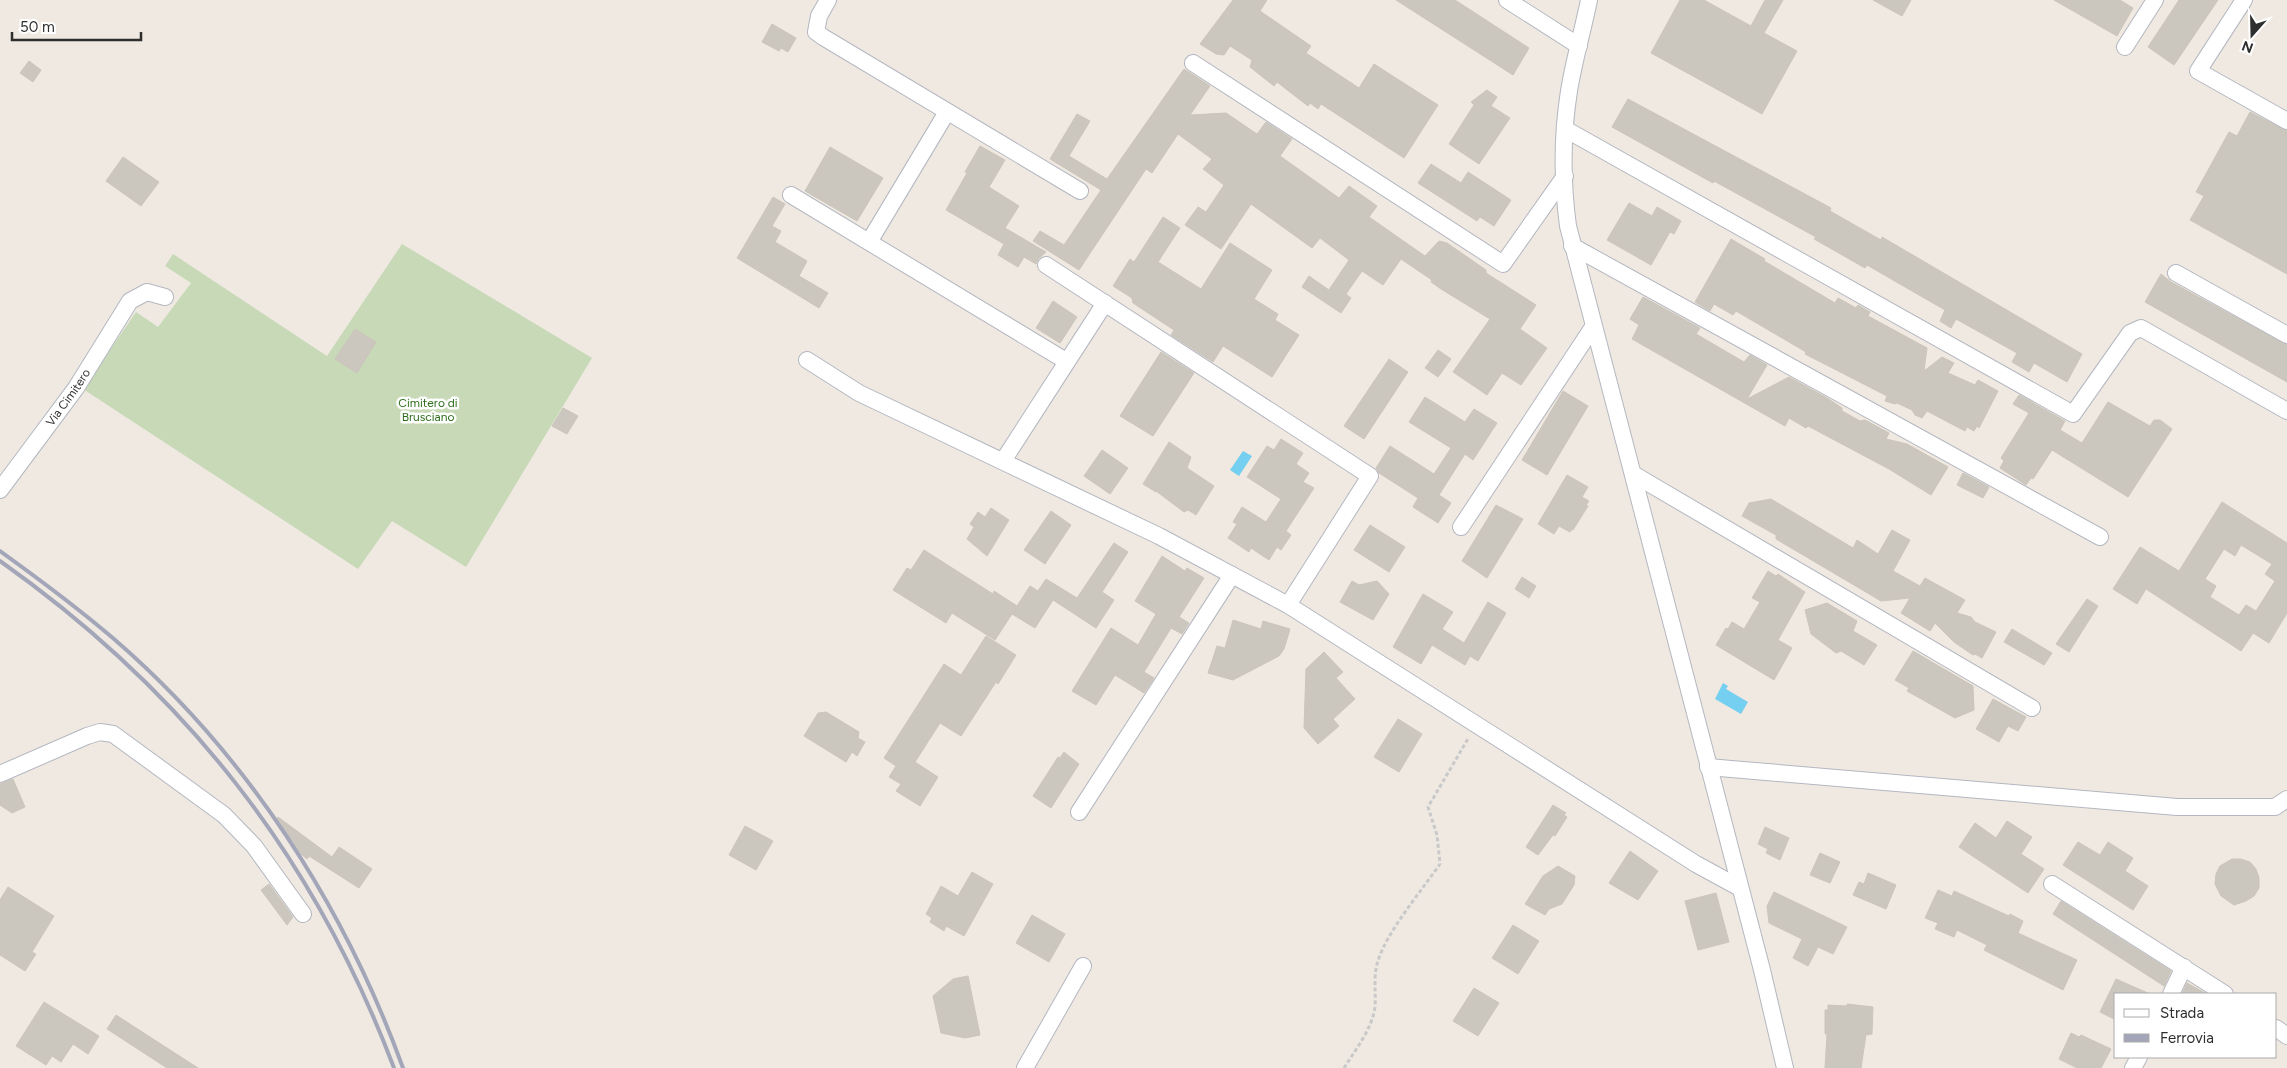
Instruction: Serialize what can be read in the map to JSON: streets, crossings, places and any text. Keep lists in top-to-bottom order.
{
  "streets": {
    "street": ["Via Cimitero"]
  },
  "parks": ["Cimitero di Brusciano"],
  "legend": ["Strada", "Ferrovia"],
  "scale_bar": "50 m",
  "north": "bottom"
}
